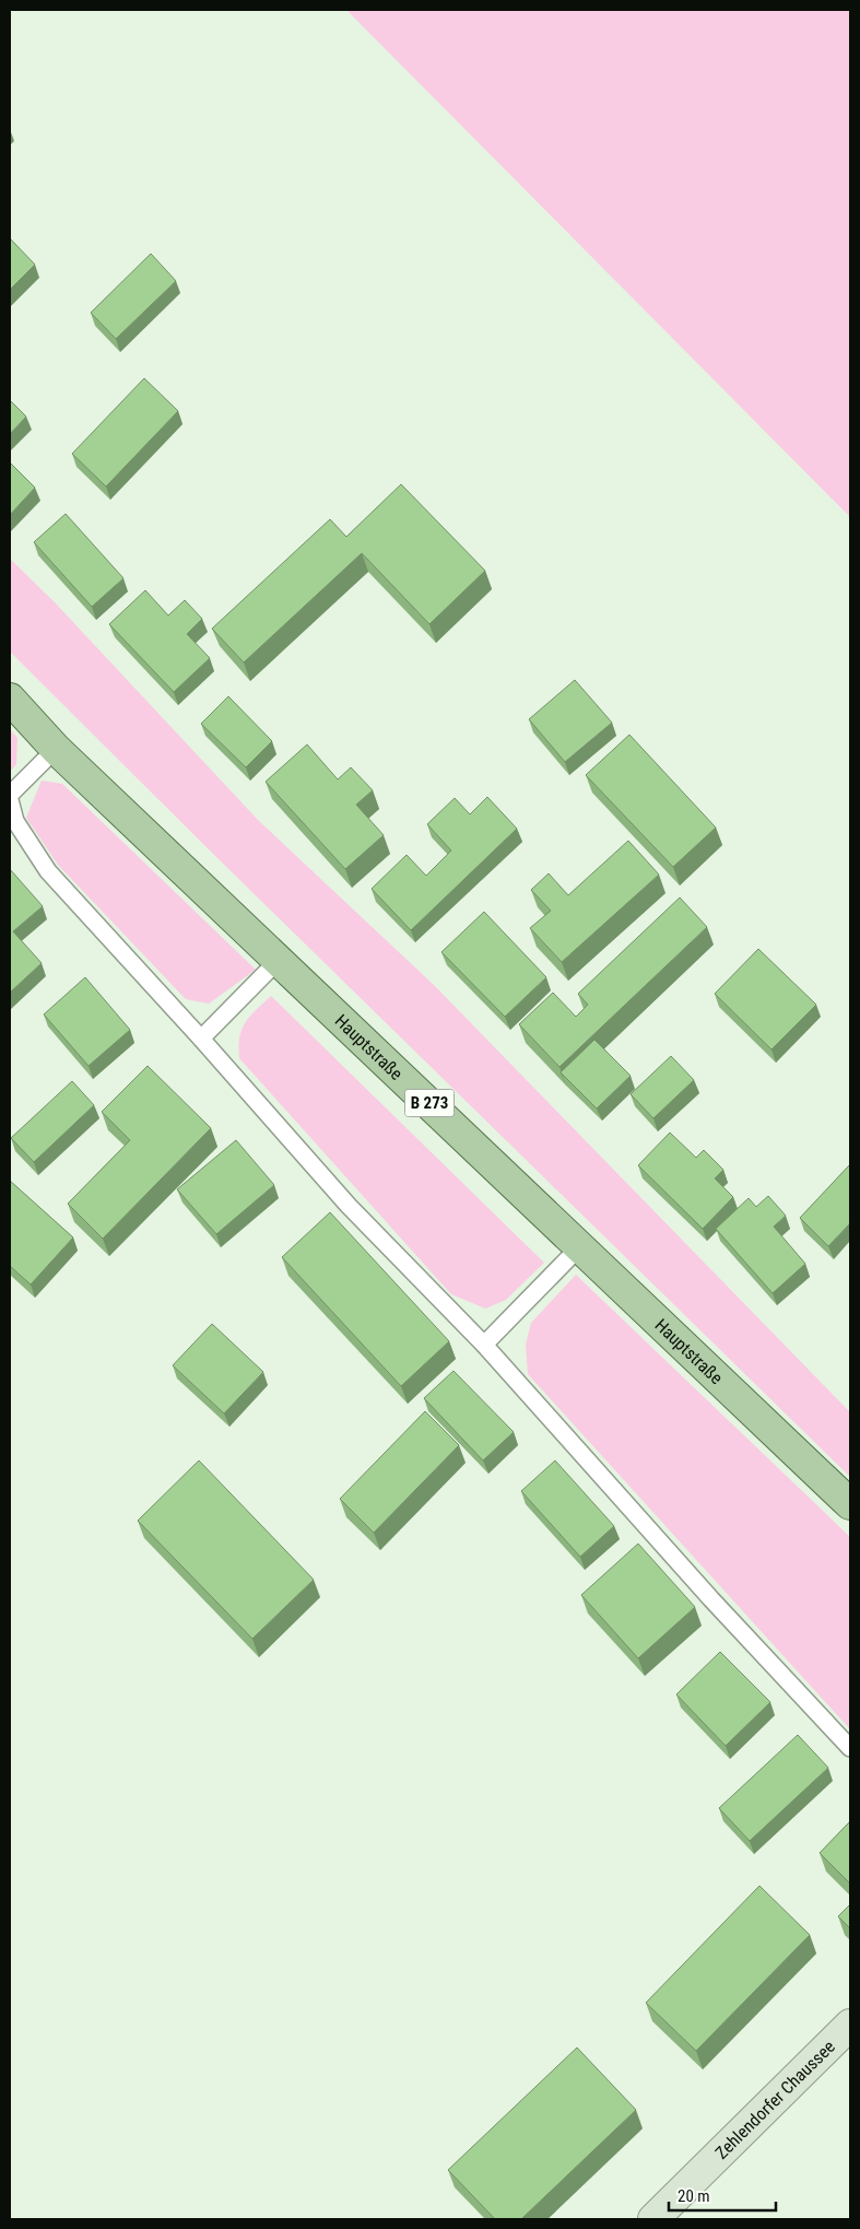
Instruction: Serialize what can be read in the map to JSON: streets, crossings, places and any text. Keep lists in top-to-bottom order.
{
  "streets": {
    "main road": ["Hauptstraße", "B 273", "Zehlendorfer Chaussee"]
  },
  "scale_bar": "20 m"
}
